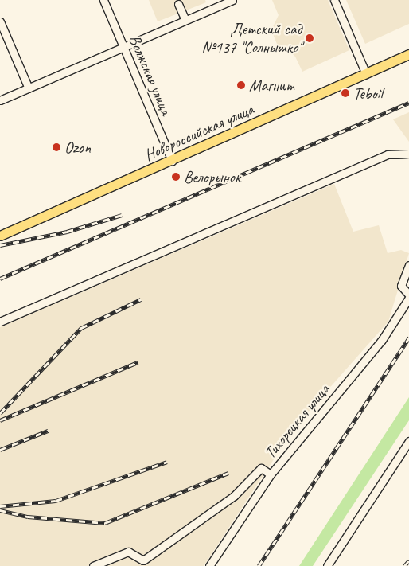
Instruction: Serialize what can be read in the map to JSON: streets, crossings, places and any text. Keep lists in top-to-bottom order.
{
  "streets": {
    "main road": ["Новороссийская улица"],
    "street": ["Волжская улица", "Тихорецкая улица"]
  },
  "crossings": [
    ["Волжская улица", "Новороссийская улица"]
  ],
  "places": [
    "Детский сад №137 \"Солнышко\"",
    "Магнит",
    "Teboil",
    "Ozon",
    "Велорынок"
  ]
}
